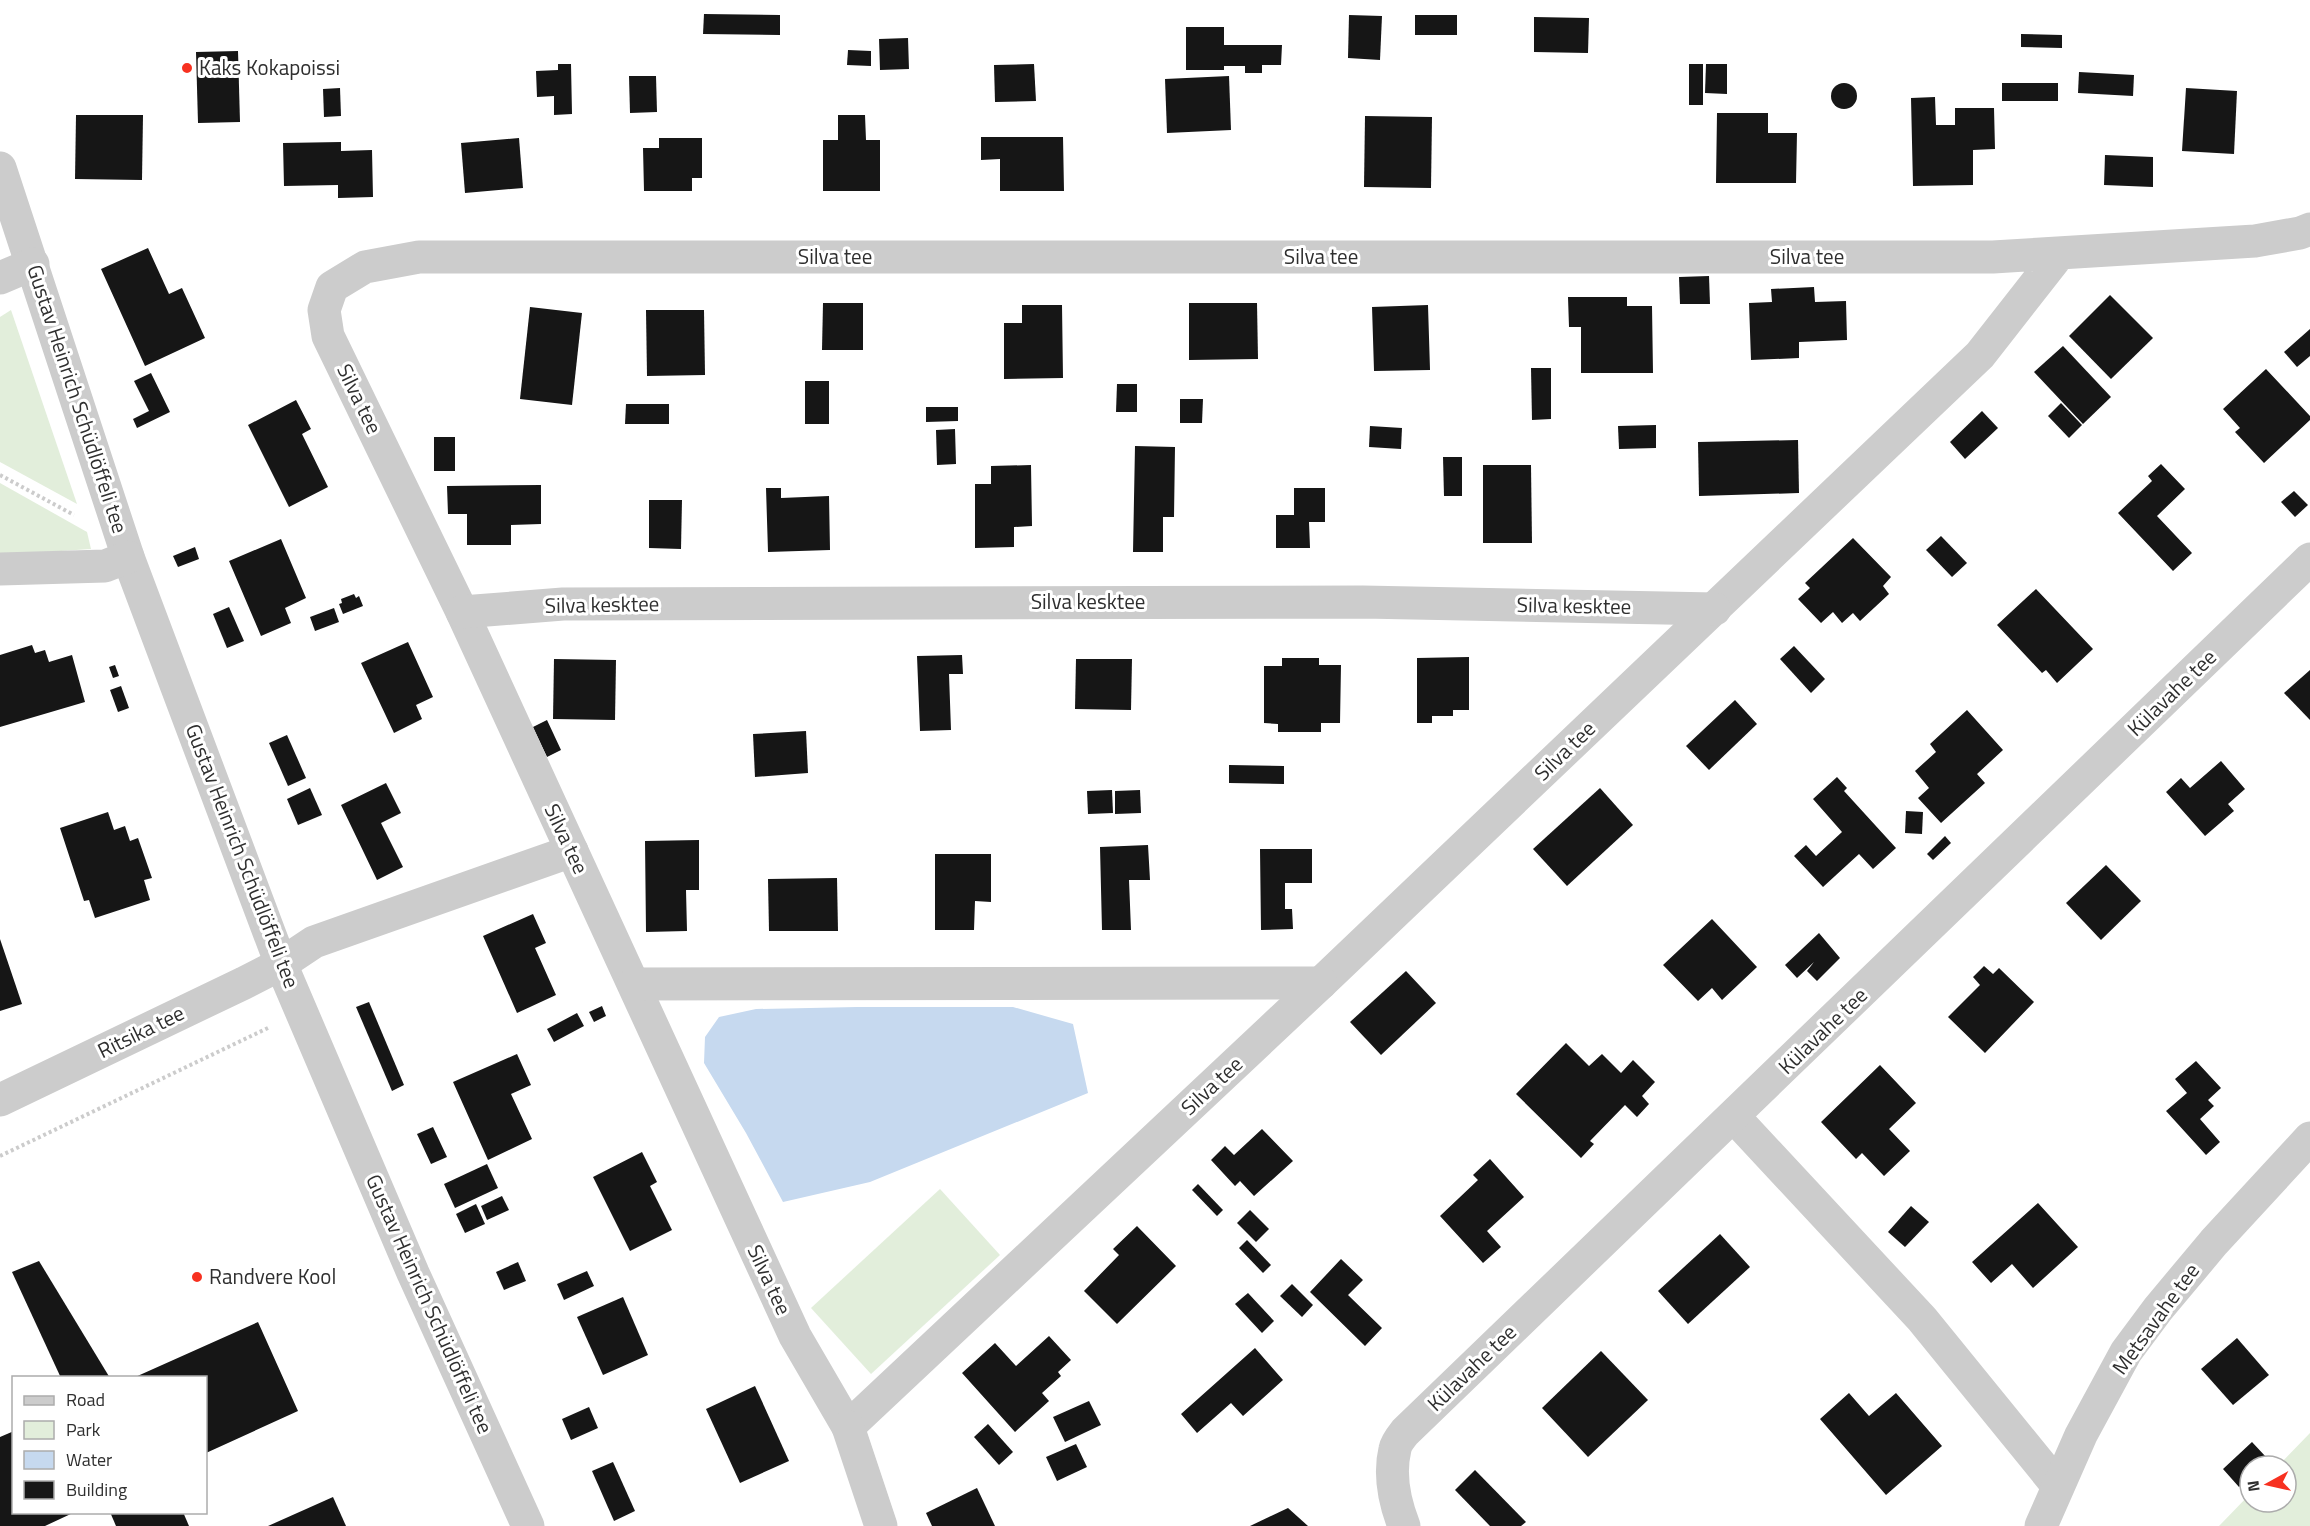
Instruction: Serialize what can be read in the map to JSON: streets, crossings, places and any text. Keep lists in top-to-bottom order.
{
  "streets": {
    "street": [
      "Silva tee",
      "Gustav Heinrich Schüdlöffeli tee",
      "Silva kesktee",
      "Külavahe tee",
      "Ritsika tee",
      "Metsavahe tee"
    ]
  },
  "crossings": [
    ["Silva tee", "Silva kesktee"],
    ["Silva tee", "Ritsika tee"],
    ["Gustav Heinrich Schüdlöffeli tee", "Ritsika tee"]
  ],
  "places": ["Kaks Kokapoissi", "Randvere Kool"],
  "legend": [
    "Road",
    "Park",
    "Water",
    "Building"
  ],
  "north": "left"
}
